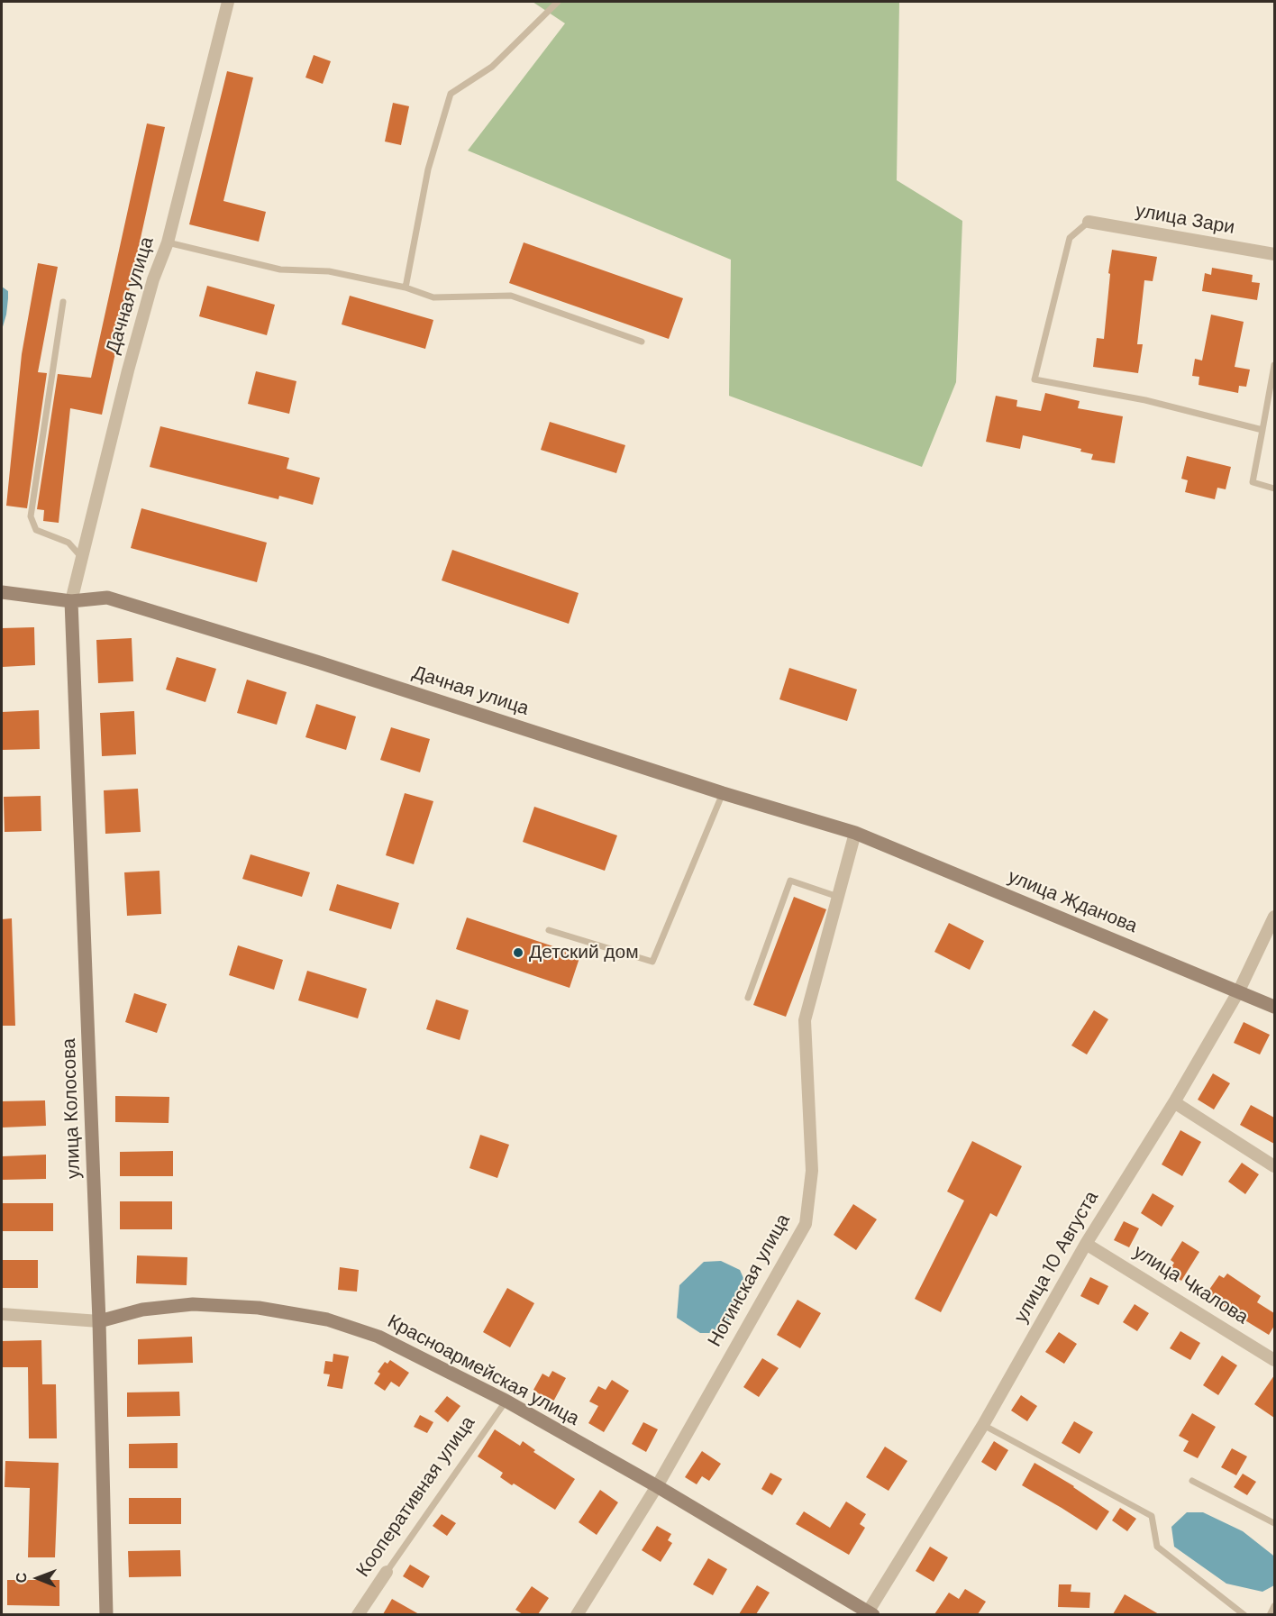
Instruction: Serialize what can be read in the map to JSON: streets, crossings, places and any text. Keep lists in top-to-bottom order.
{
  "streets": {
    "main road": [
      "Дачная улица",
      "улица Жданова",
      "улица Колосова",
      "Красноармейская улица"
    ],
    "street": [
      "улица Зари",
      "улица 10 Августа",
      "Ногинская улица",
      "улица Чкалова",
      "Кооперативная улица"
    ]
  },
  "crossings": [
    ["Дачная улица", "улица Жданова"],
    ["Дачная улица", "улица Колосова"],
    ["Дачная улица", "Ногинская улица"],
    ["улица Жданова", "улица 10 Августа"],
    ["улица Жданова", "Ногинская улица"],
    ["улица Колосова", "Красноармейская улица"],
    ["улица 10 Августа", "улица Чкалова"],
    ["улица 10 Августа", "Красноармейская улица"],
    ["Ногинская улица", "Красноармейская улица"],
    ["Красноармейская улица", "Кооперативная улица"]
  ],
  "places": ["Детский дом"],
  "north": "left"
}
